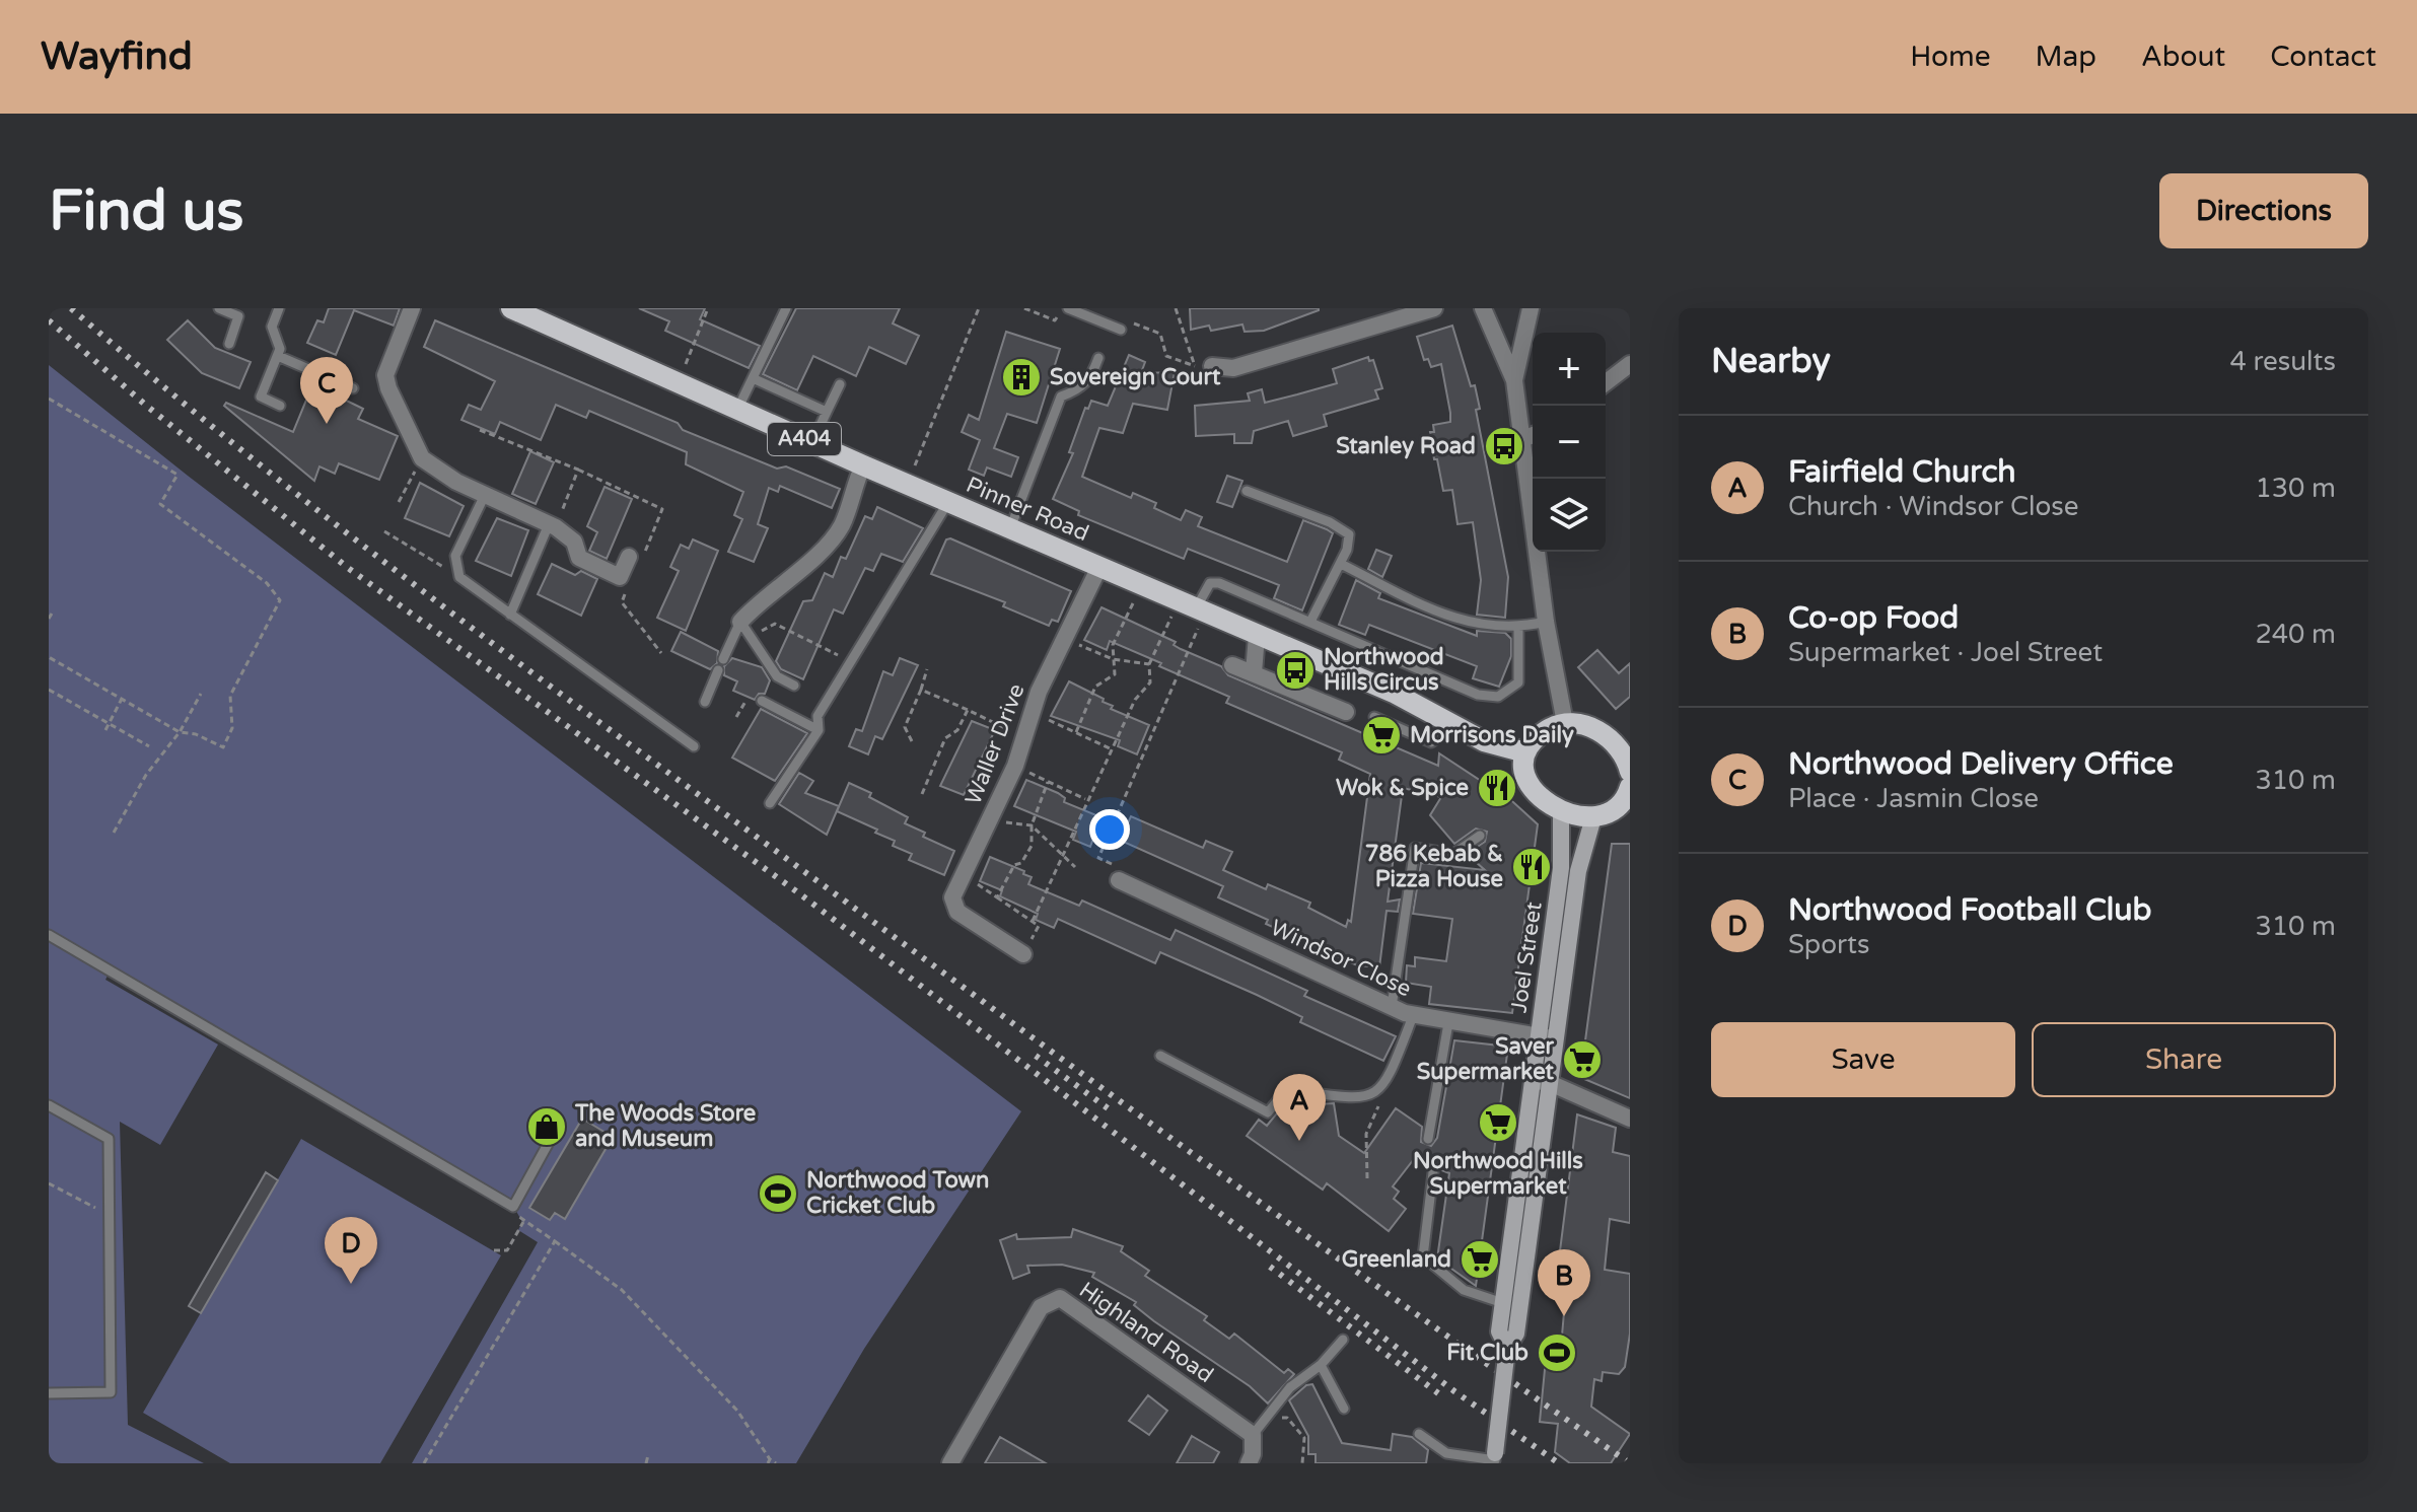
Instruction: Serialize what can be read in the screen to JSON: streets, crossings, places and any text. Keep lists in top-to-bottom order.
{
  "streets": {
    "main road": ["A404", "Pinner Road", "Joel Street"],
    "street": ["Waller Drive", "Windsor Close", "Highland Road"]
  },
  "crossings": [
    ["Pinner Road", "Waller Drive"],
    ["Joel Street", "Windsor Close"]
  ],
  "places": {
    "building": ["Sovereign Court"],
    "bus stop": ["Stanley Road", "Northwood Hills Circus"],
    "supermarket": [
      "Morrisons Daily",
      "Saver Supermarket",
      "Northwood Hills Supermarket",
      "Greenland"
    ],
    "restaurant": ["Wok & Spice", "786 Kebab & Pizza House"],
    "shop": ["The Woods Store and Museum"],
    "sports": ["Northwood Town Cricket Club", "Fit Club"]
  },
  "page": {
    "header": "Wayfind",
    "nav": [
      "Home",
      "Map",
      "About",
      "Contact"
    ],
    "buttons": [
      "Directions",
      ["Save", "Share"]
    ],
    "title": "Find us",
    "heading": ["Nearby", "4 results"],
    "map_buttons": ["+", "−"],
    "pins": [
      "C",
      "A",
      "D",
      "B"
    ],
    "list": [
      {
        "mark": "A",
        "name": "Fairfield Church",
        "note": "Church · Windsor Close",
        "value": "130 m"
      },
      {
        "mark": "B",
        "name": "Co-op Food",
        "note": "Supermarket · Joel Street",
        "value": "240 m"
      },
      {
        "mark": "C",
        "name": "Northwood Delivery Office",
        "note": "Place · Jasmin Close",
        "value": "310 m"
      },
      {
        "mark": "D",
        "name": "Northwood Football Club",
        "note": "Sports",
        "value": "310 m"
      }
    ]
  }
}
